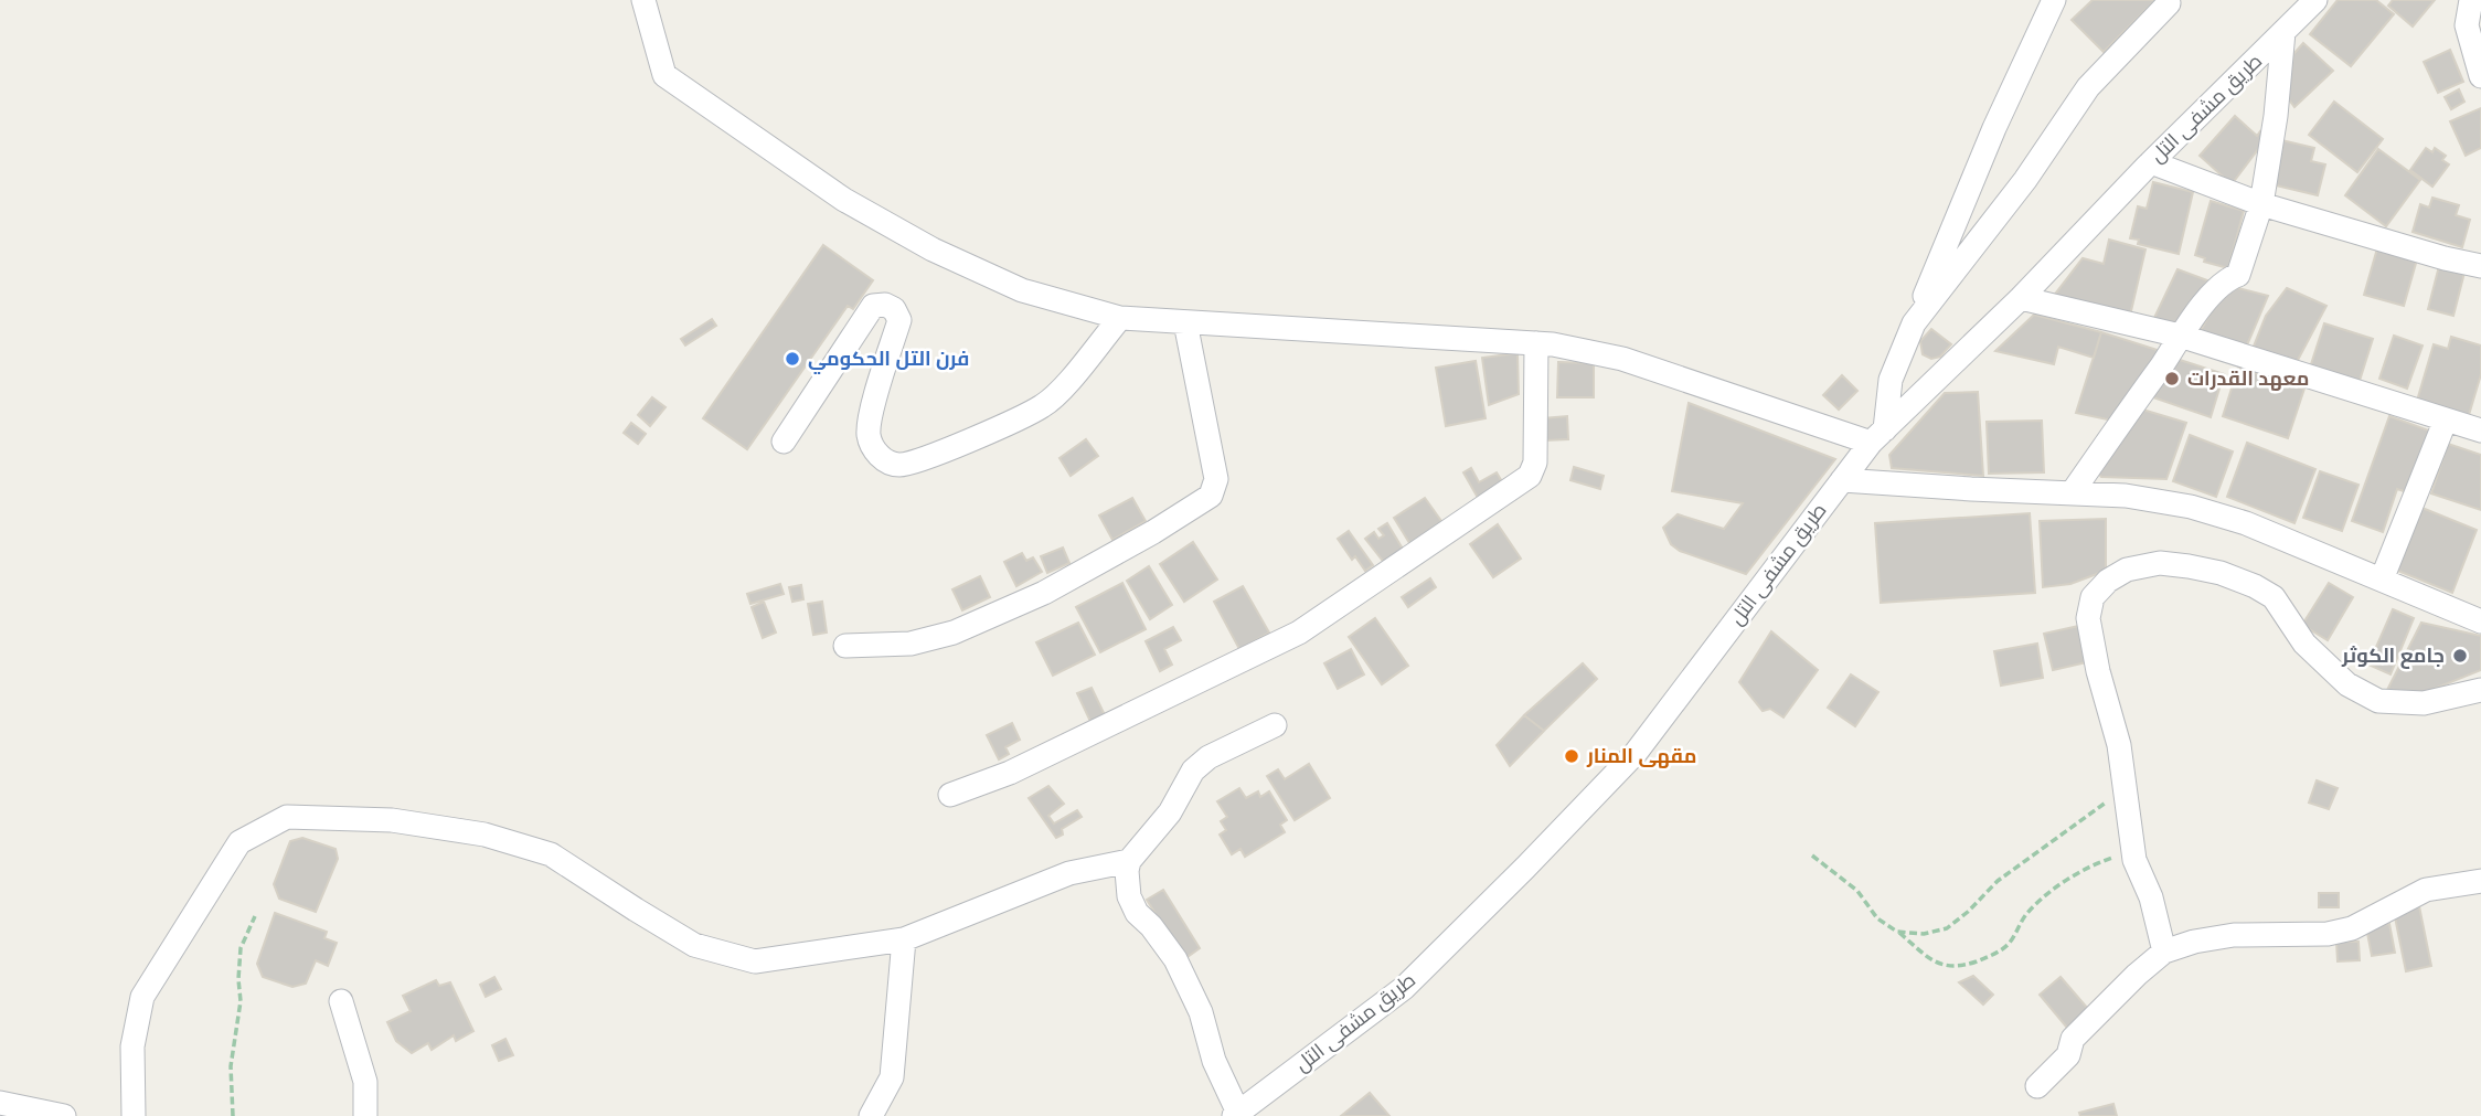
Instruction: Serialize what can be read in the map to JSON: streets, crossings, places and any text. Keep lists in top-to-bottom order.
{
  "streets": {
    "street": ["طريق مشفى التل"]
  },
  "places": [
    "فرن التل الحكومي",
    "معهد القدرات",
    "جامع الكوثر",
    "مقهى المنار"
  ]
}
